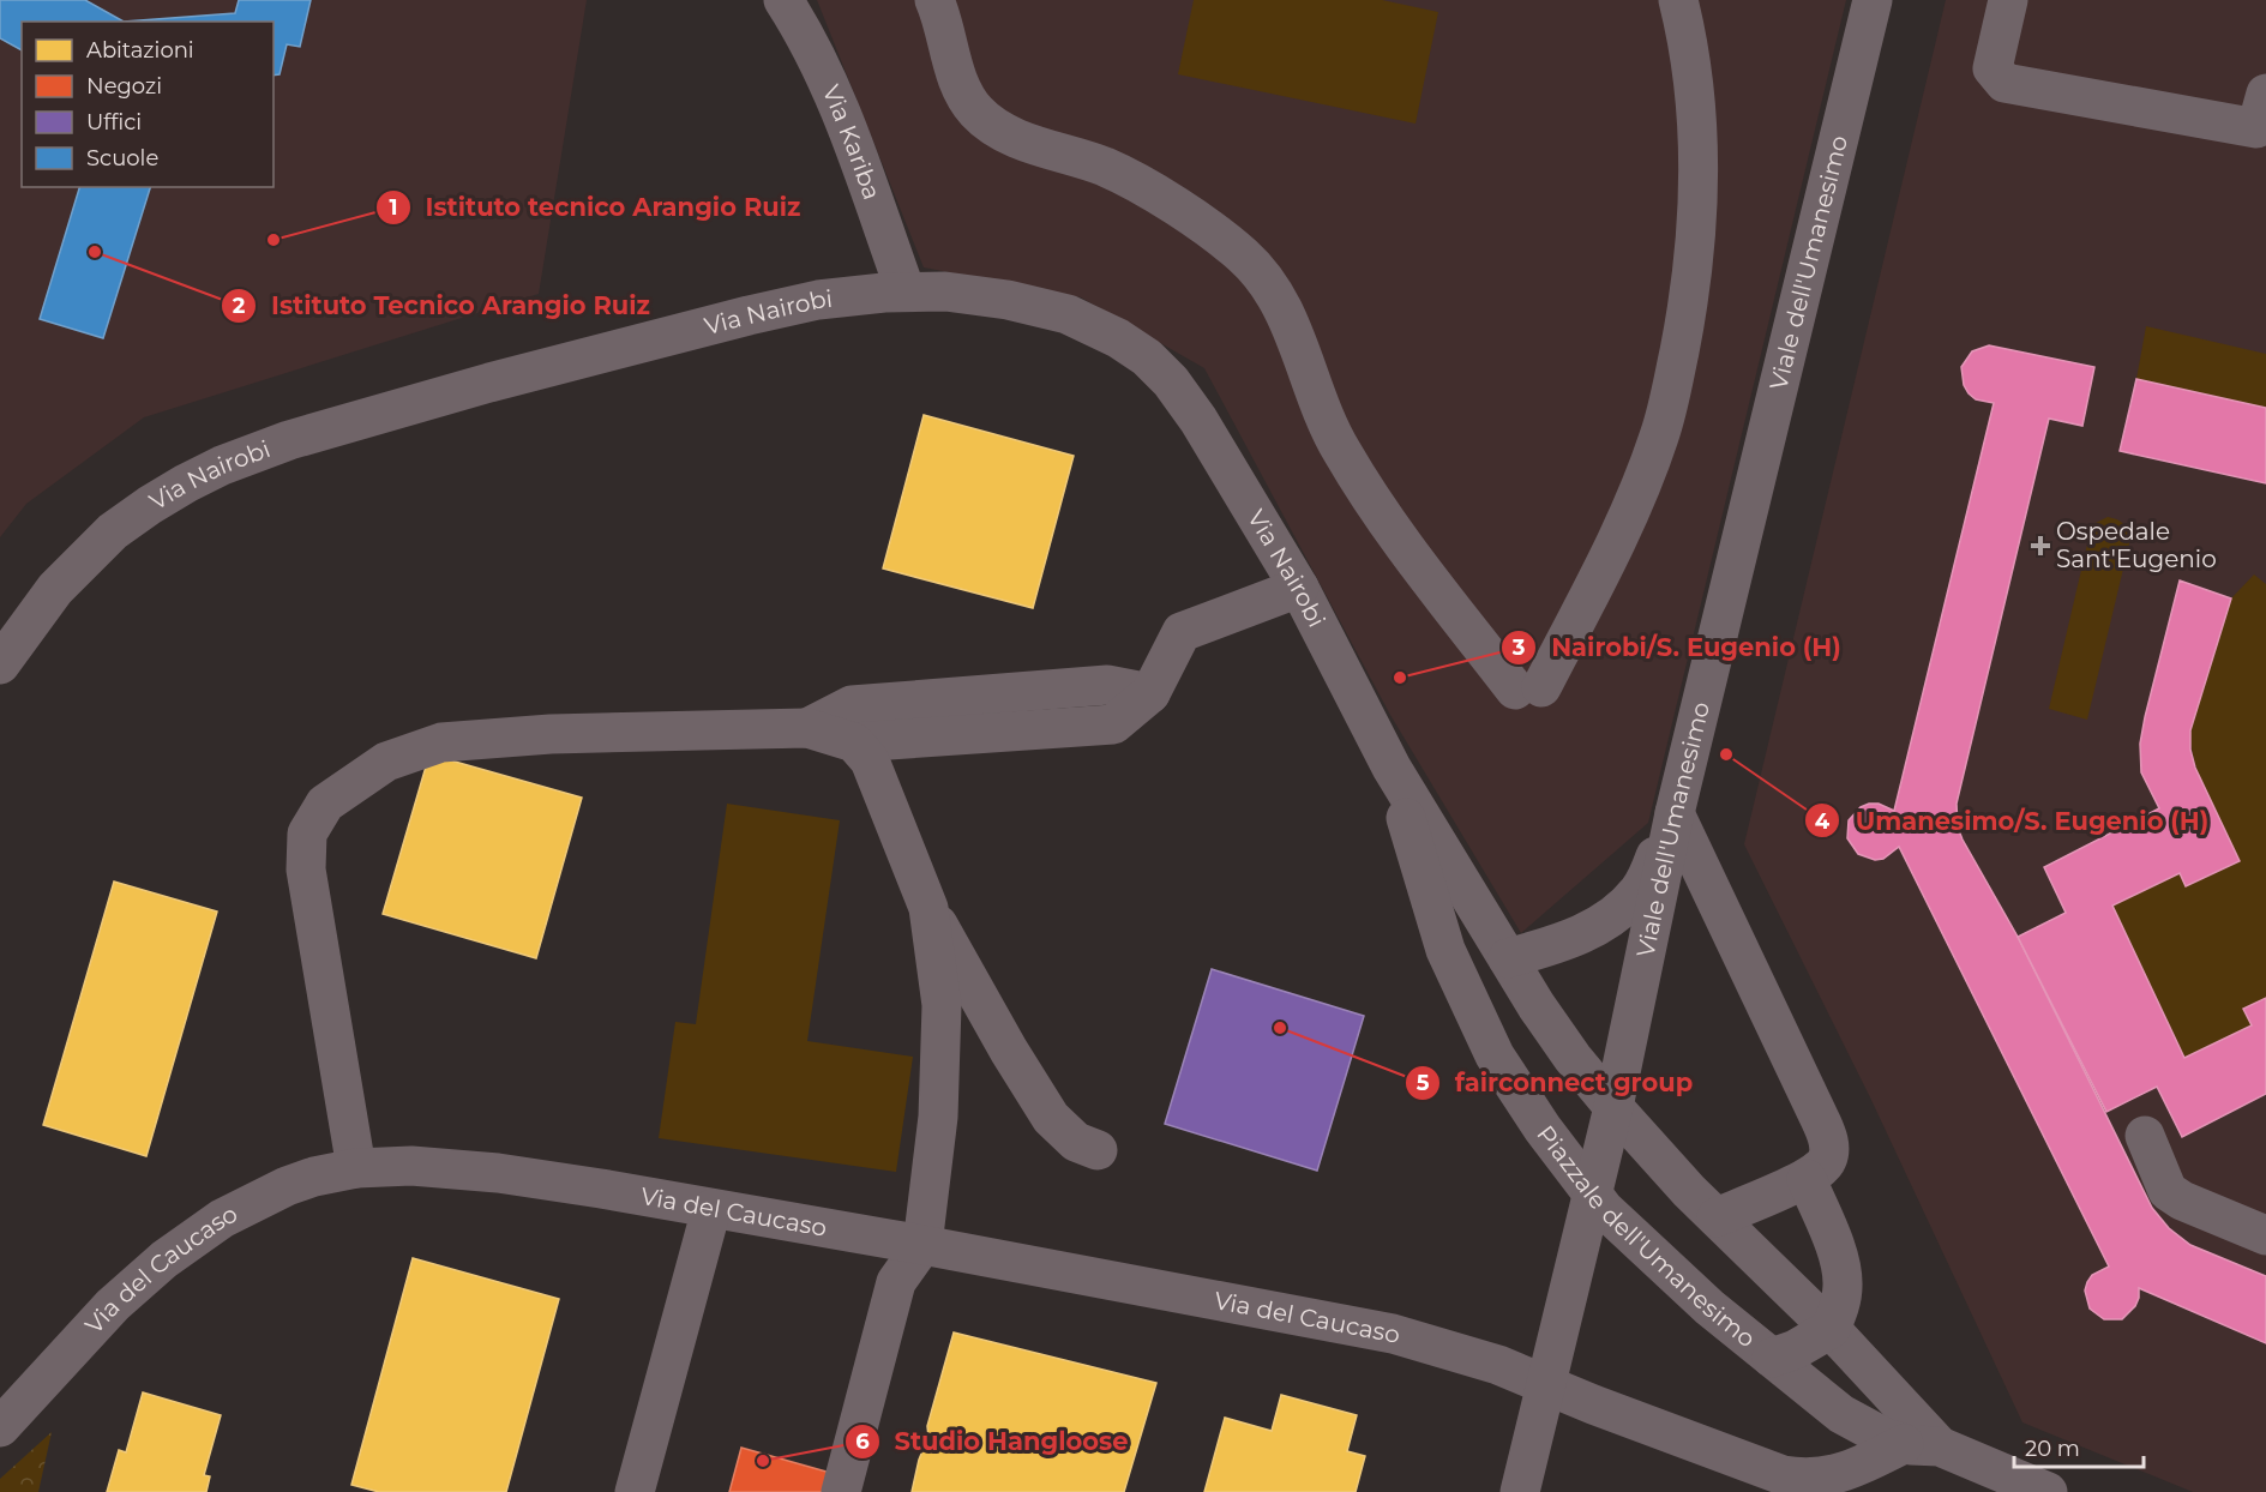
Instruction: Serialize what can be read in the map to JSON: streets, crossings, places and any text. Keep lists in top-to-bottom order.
{
  "streets": {
    "street": [
      "Via Kariba",
      "Viale dell'Umanesimo",
      "Via Nairobi",
      "Via del Caucaso",
      "Piazzale dell'Umanesimo"
    ]
  },
  "crossings": [
    ["Via Kariba", "Via Nairobi"],
    ["Viale dell'Umanesimo", "Via del Caucaso"],
    ["Viale dell'Umanesimo", "Piazzale dell'Umanesimo"],
    ["Via Nairobi", "Piazzale dell'Umanesimo"]
  ],
  "places": {
    "other": [
      "Istituto tecnico Arangio Ruiz",
      "Istituto Tecnico Arangio Ruiz",
      "Nairobi/S. Eugenio (H)",
      "Umanesimo/S. Eugenio (H)",
      "fairconnect group",
      "Studio Hangloose"
    ],
    "health": ["Ospedale Sant'Eugenio"]
  },
  "legend": [
    "Abitazioni",
    "Negozi",
    "Uffici",
    "Scuole"
  ],
  "scale_bar": "20 m"
}
